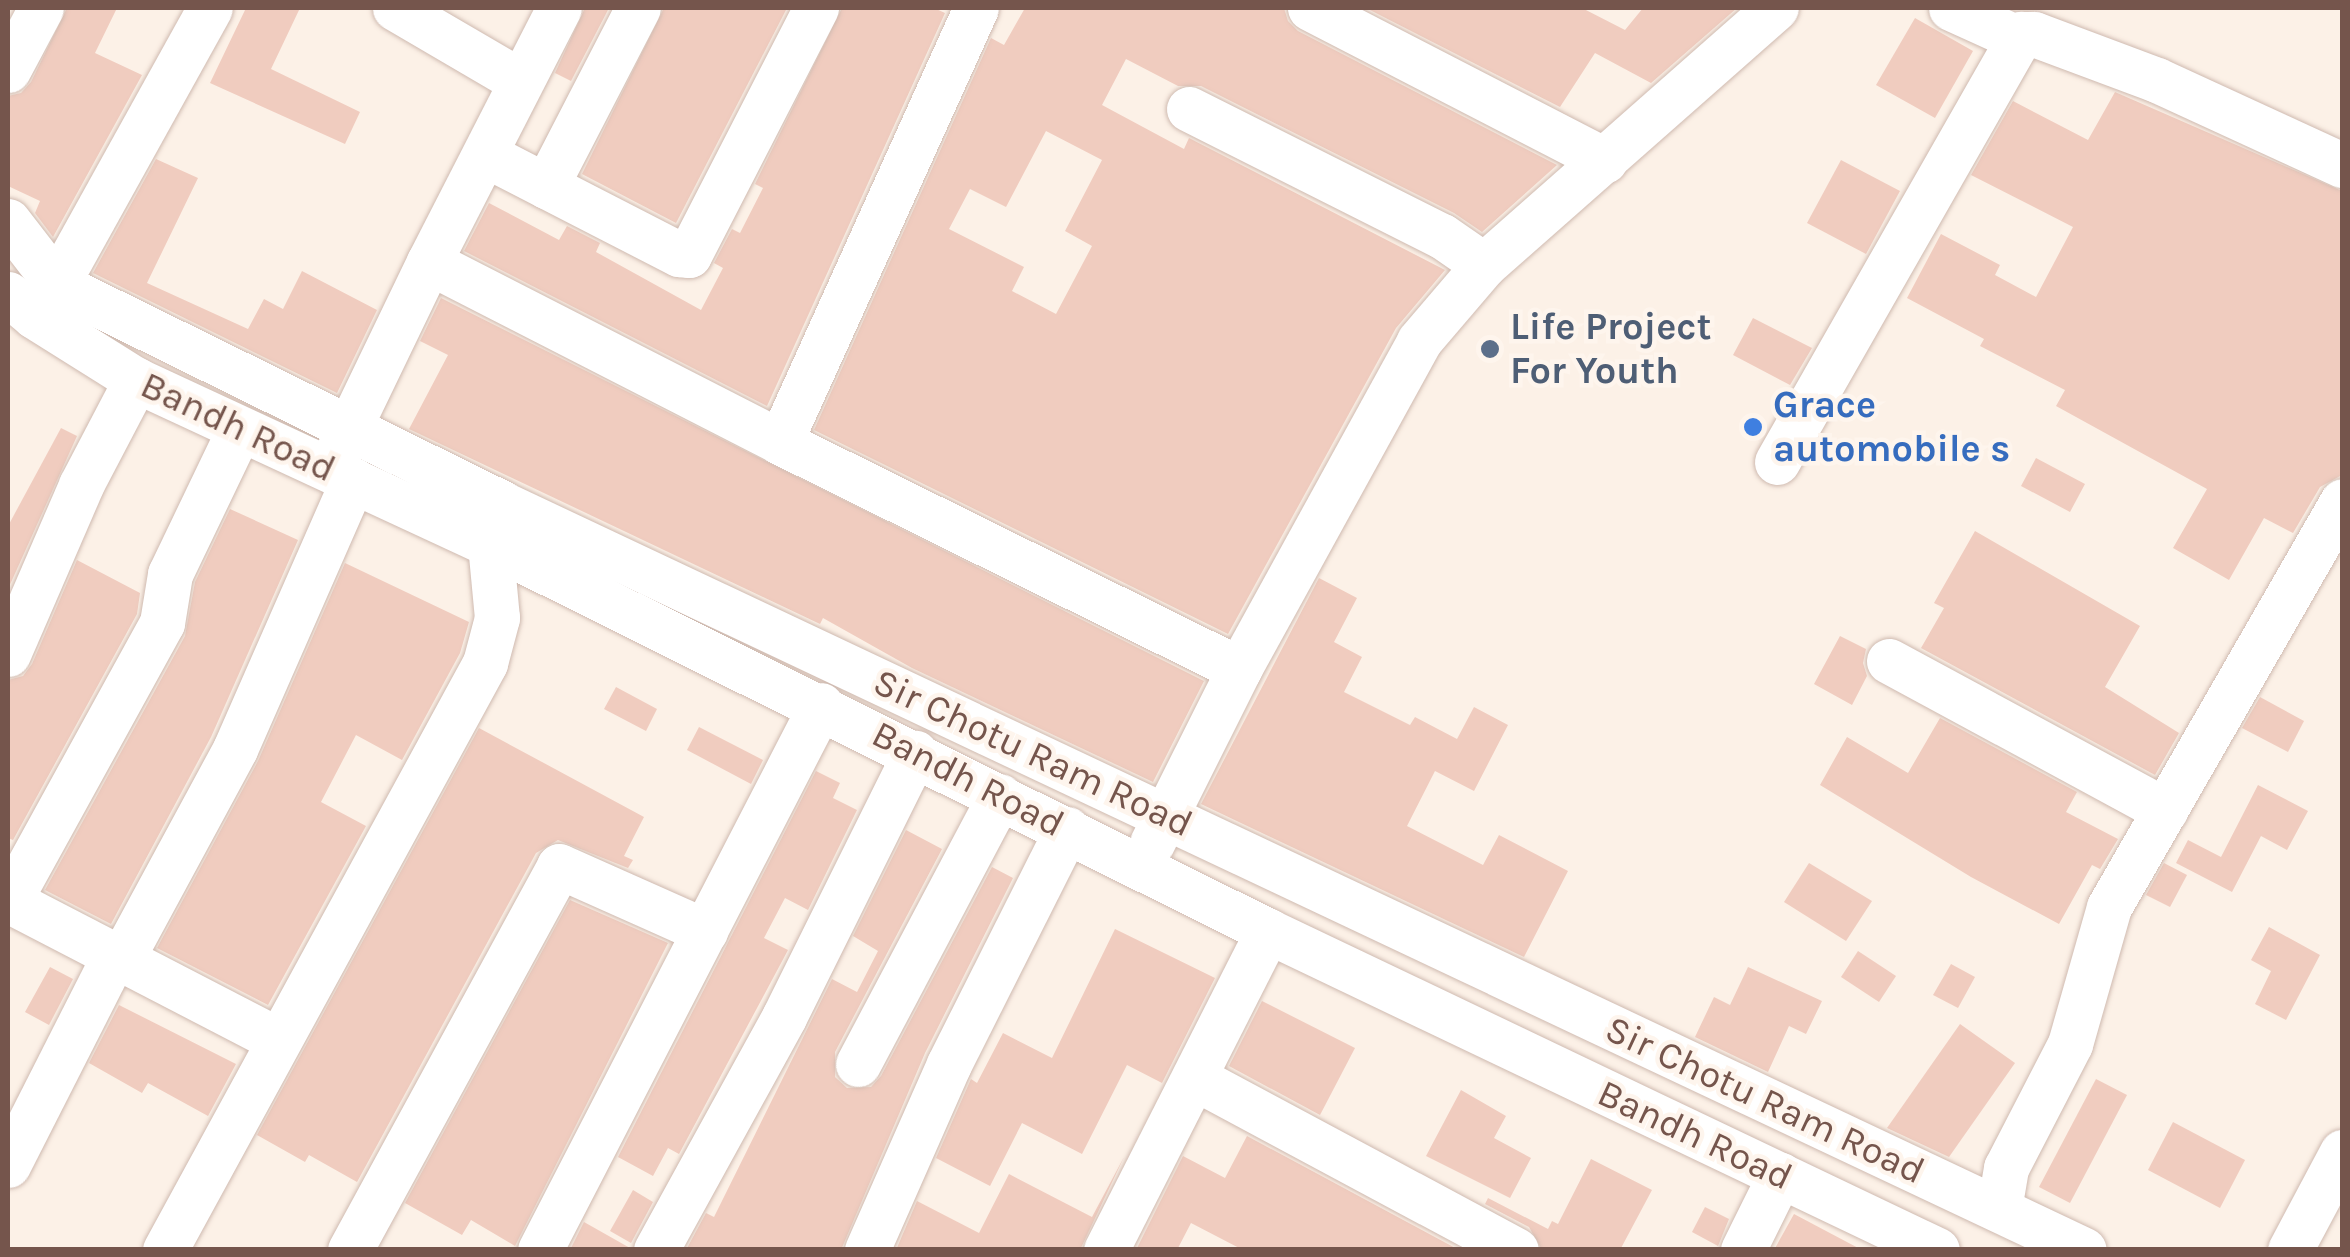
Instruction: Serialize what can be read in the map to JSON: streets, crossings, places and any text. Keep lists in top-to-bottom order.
{
  "streets": {
    "street": ["Bandh Road", "Sir Chotu Ram Road"]
  },
  "places": ["Life Project For Youth", "Grace automobile s"]
}
